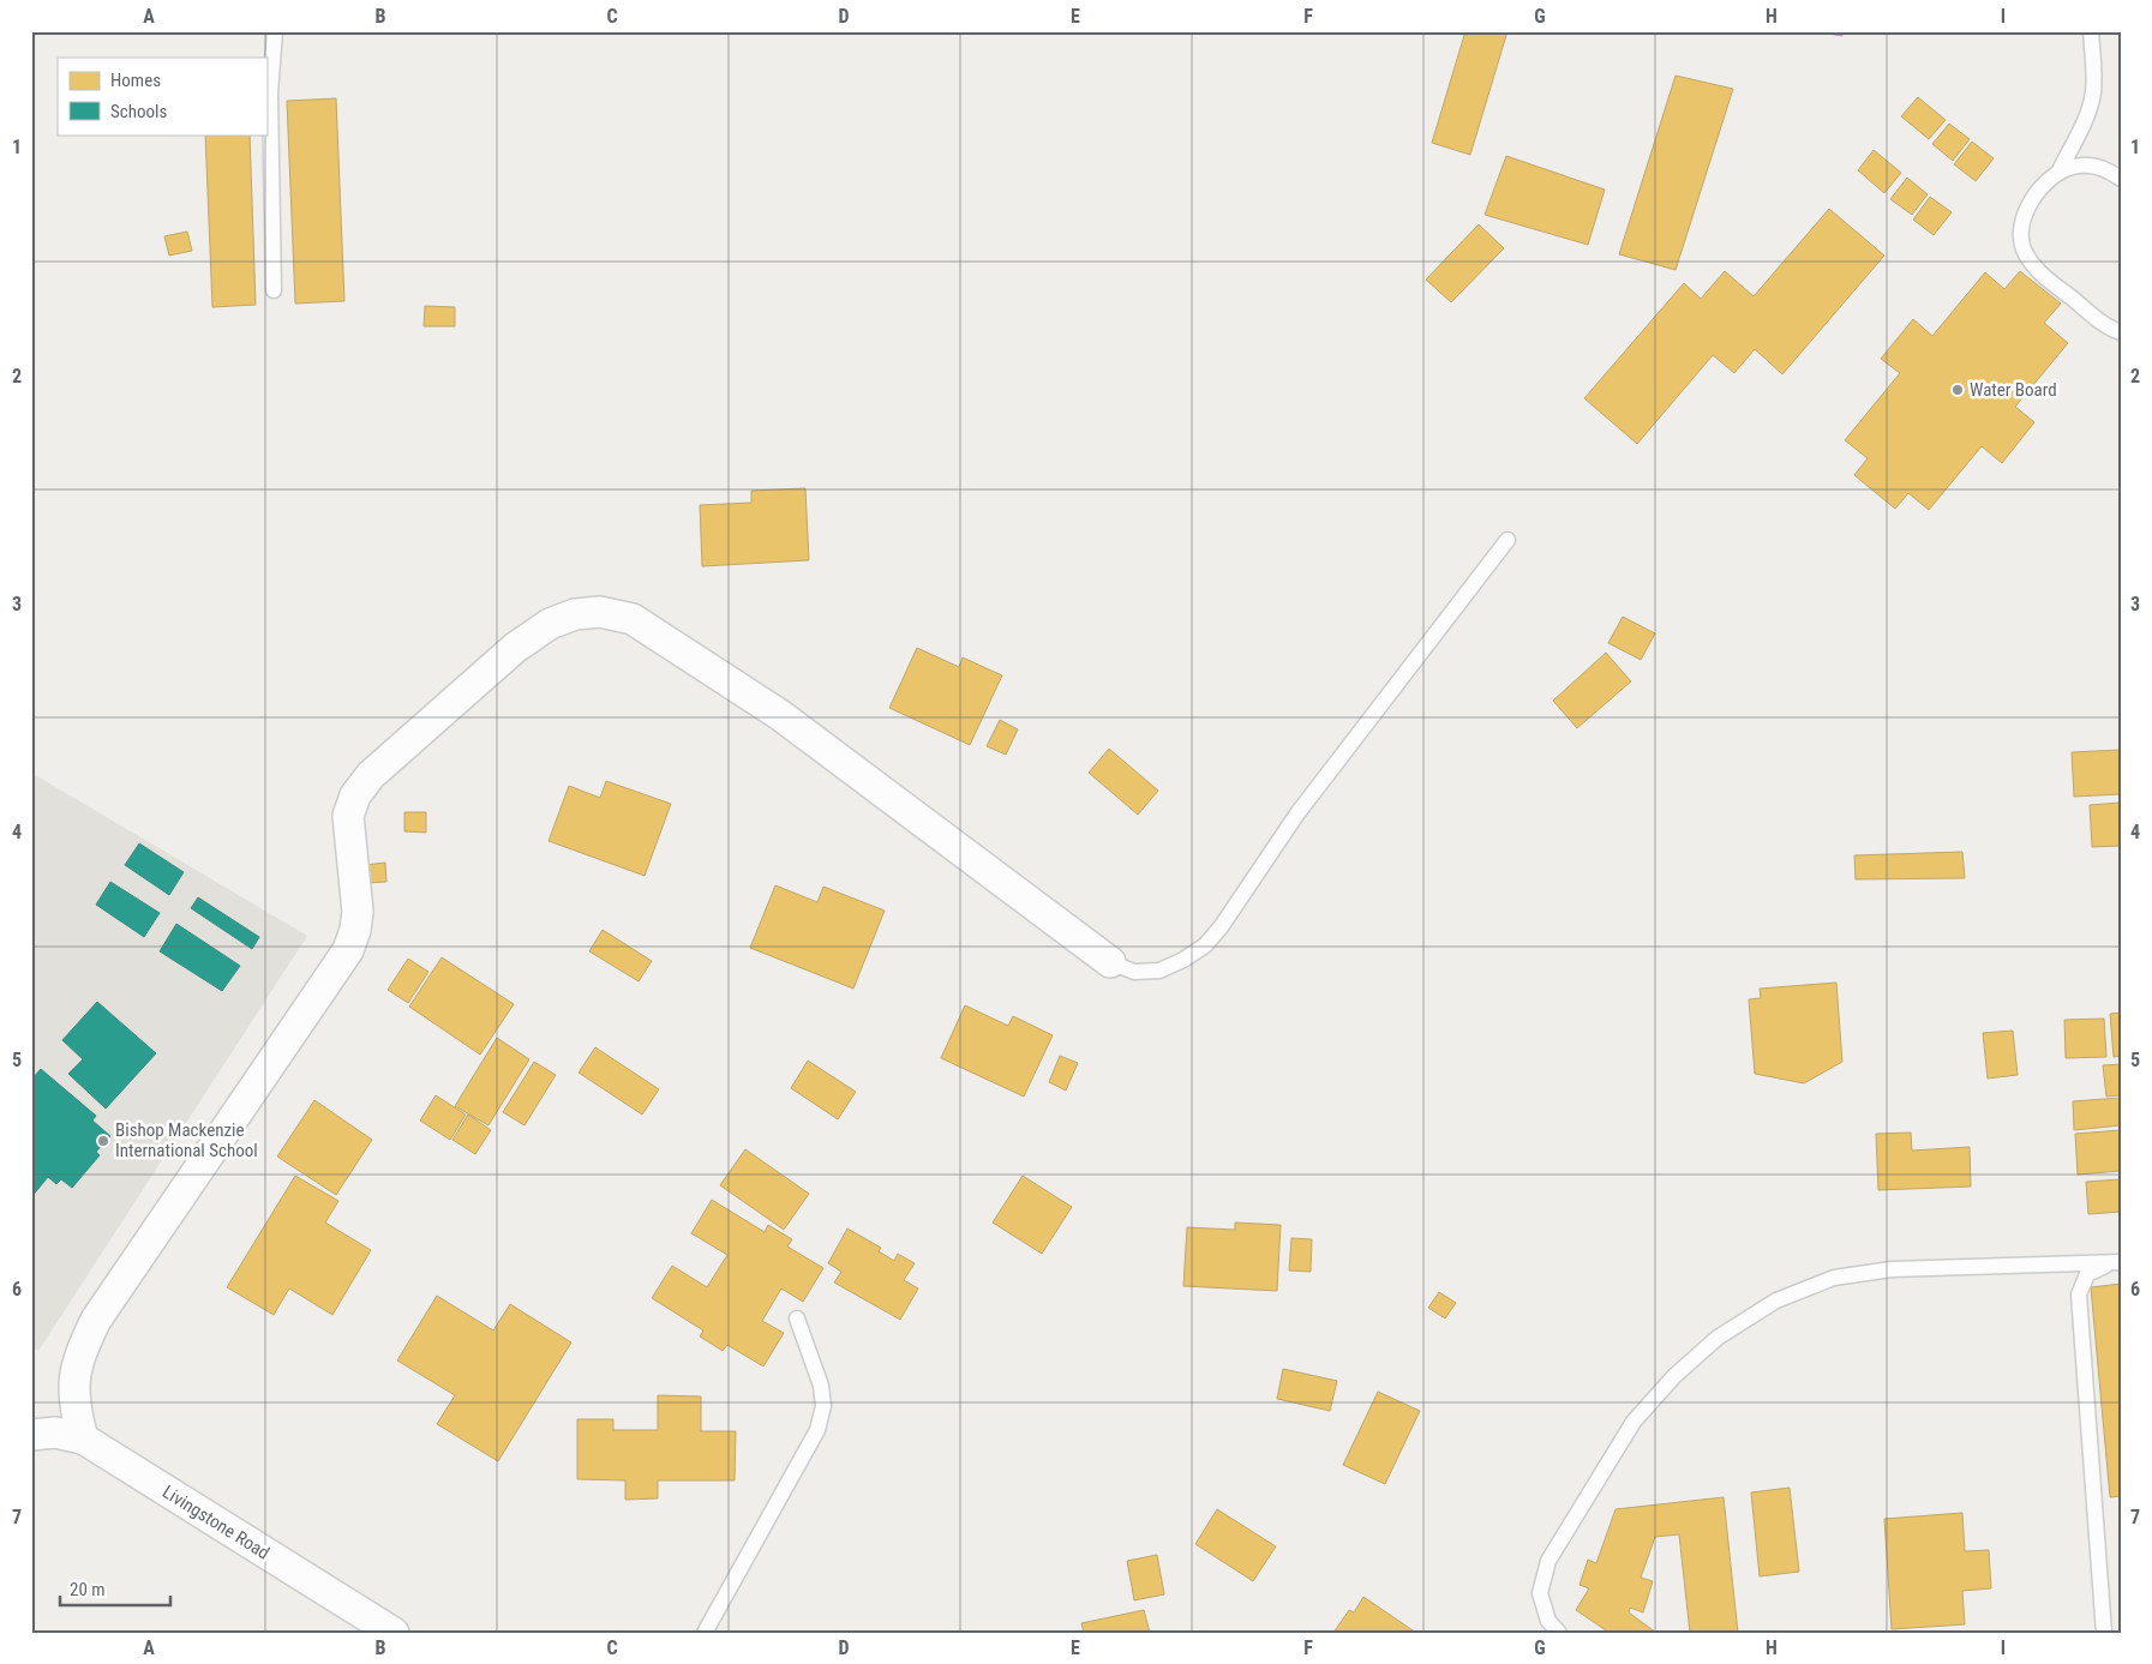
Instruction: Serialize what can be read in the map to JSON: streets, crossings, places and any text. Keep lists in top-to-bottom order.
{
  "streets": {
    "street": ["Livingstone Road"]
  },
  "places": ["Water Board", "Bishop Mackenzie International School"],
  "legend": ["Homes", "Schools"],
  "scale_bar": "20 m",
  "grid": {
    "columns": [
      "A",
      "B",
      "C",
      "D",
      "E",
      "F",
      "G",
      "H",
      "I"
    ],
    "rows": [
      "1",
      "2",
      "3",
      "4",
      "5",
      "6",
      "7"
    ]
  }
}
